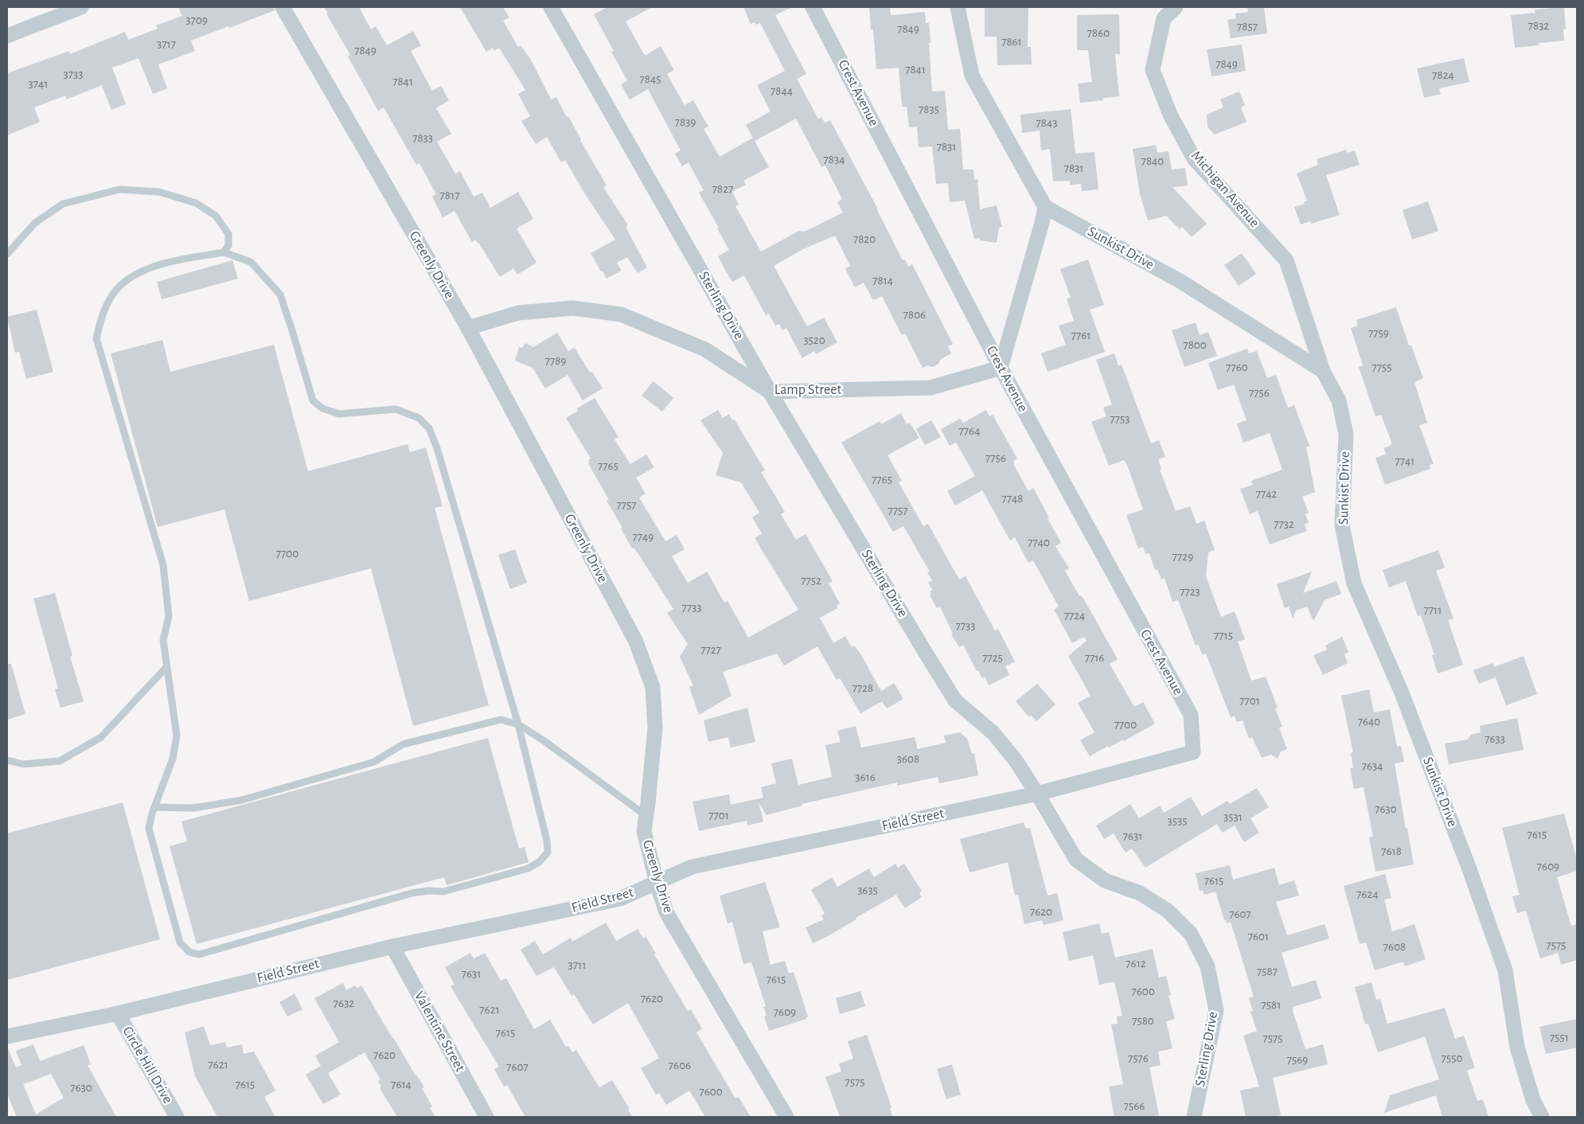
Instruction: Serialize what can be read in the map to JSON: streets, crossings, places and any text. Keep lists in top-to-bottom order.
{
  "streets": {
    "street": [
      "Crest Avenue",
      "Michigan Avenue",
      "Sunkist Drive",
      "Greenly Drive",
      "Sterling Drive",
      "Lamp Street",
      "Field Street",
      "Valentine Street",
      "Circle Hill Drive"
    ]
  },
  "crossings": [
    ["Crest Avenue", "Lamp Street"],
    ["Crest Avenue", "Field Street"],
    ["Michigan Avenue", "Sunkist Drive"],
    ["Greenly Drive", "Lamp Street"],
    ["Greenly Drive", "Field Street"],
    ["Sterling Drive", "Lamp Street"],
    ["Sterling Drive", "Field Street"],
    ["Field Street", "Valentine Street"],
    ["Field Street", "Circle Hill Drive"]
  ],
  "house_numbers": [
    "3709",
    "7832",
    "7857",
    "7849",
    "7860",
    "7861",
    "3717",
    "7849",
    "7849",
    "7841",
    "3733",
    "7824",
    "7845",
    "7841",
    "3741",
    "7844",
    "7835",
    "7839",
    "7843",
    "7833",
    "7831",
    "7834",
    "7840",
    "7831",
    "7827",
    "7817",
    "7820",
    "7814",
    "7806",
    "7759",
    "7761",
    "3520",
    "7800",
    "7789",
    "7760",
    "7755",
    "7756",
    "7753",
    "7764",
    "7756",
    "7741",
    "7765",
    "7765",
    "7742",
    "7748",
    "7757",
    "7757",
    "7732",
    "7749",
    "7740",
    "7700",
    "7729",
    "7752",
    "7723",
    "7733",
    "7711",
    "7724",
    "7733",
    "7715",
    "7727",
    "7725",
    "7716",
    "7728",
    "7701",
    "7640",
    "7700",
    "7633",
    "3608",
    "7634",
    "3616",
    "7630",
    "7701",
    "3531",
    "3535",
    "7615",
    "7631",
    "7618",
    "7609",
    "7615",
    "3635",
    "7624",
    "7620",
    "7607",
    "7601",
    "7575",
    "7608",
    "7612",
    "3711",
    "7587",
    "7631",
    "7615",
    "7600",
    "7620",
    "7632",
    "7581",
    "7621",
    "7609",
    "7580",
    "7615",
    "7551",
    "7575",
    "7620",
    "7576",
    "7550",
    "7569",
    "7621",
    "7606",
    "7607",
    "7575",
    "7615",
    "7614",
    "7630",
    "7600",
    "7566"
  ]
}
